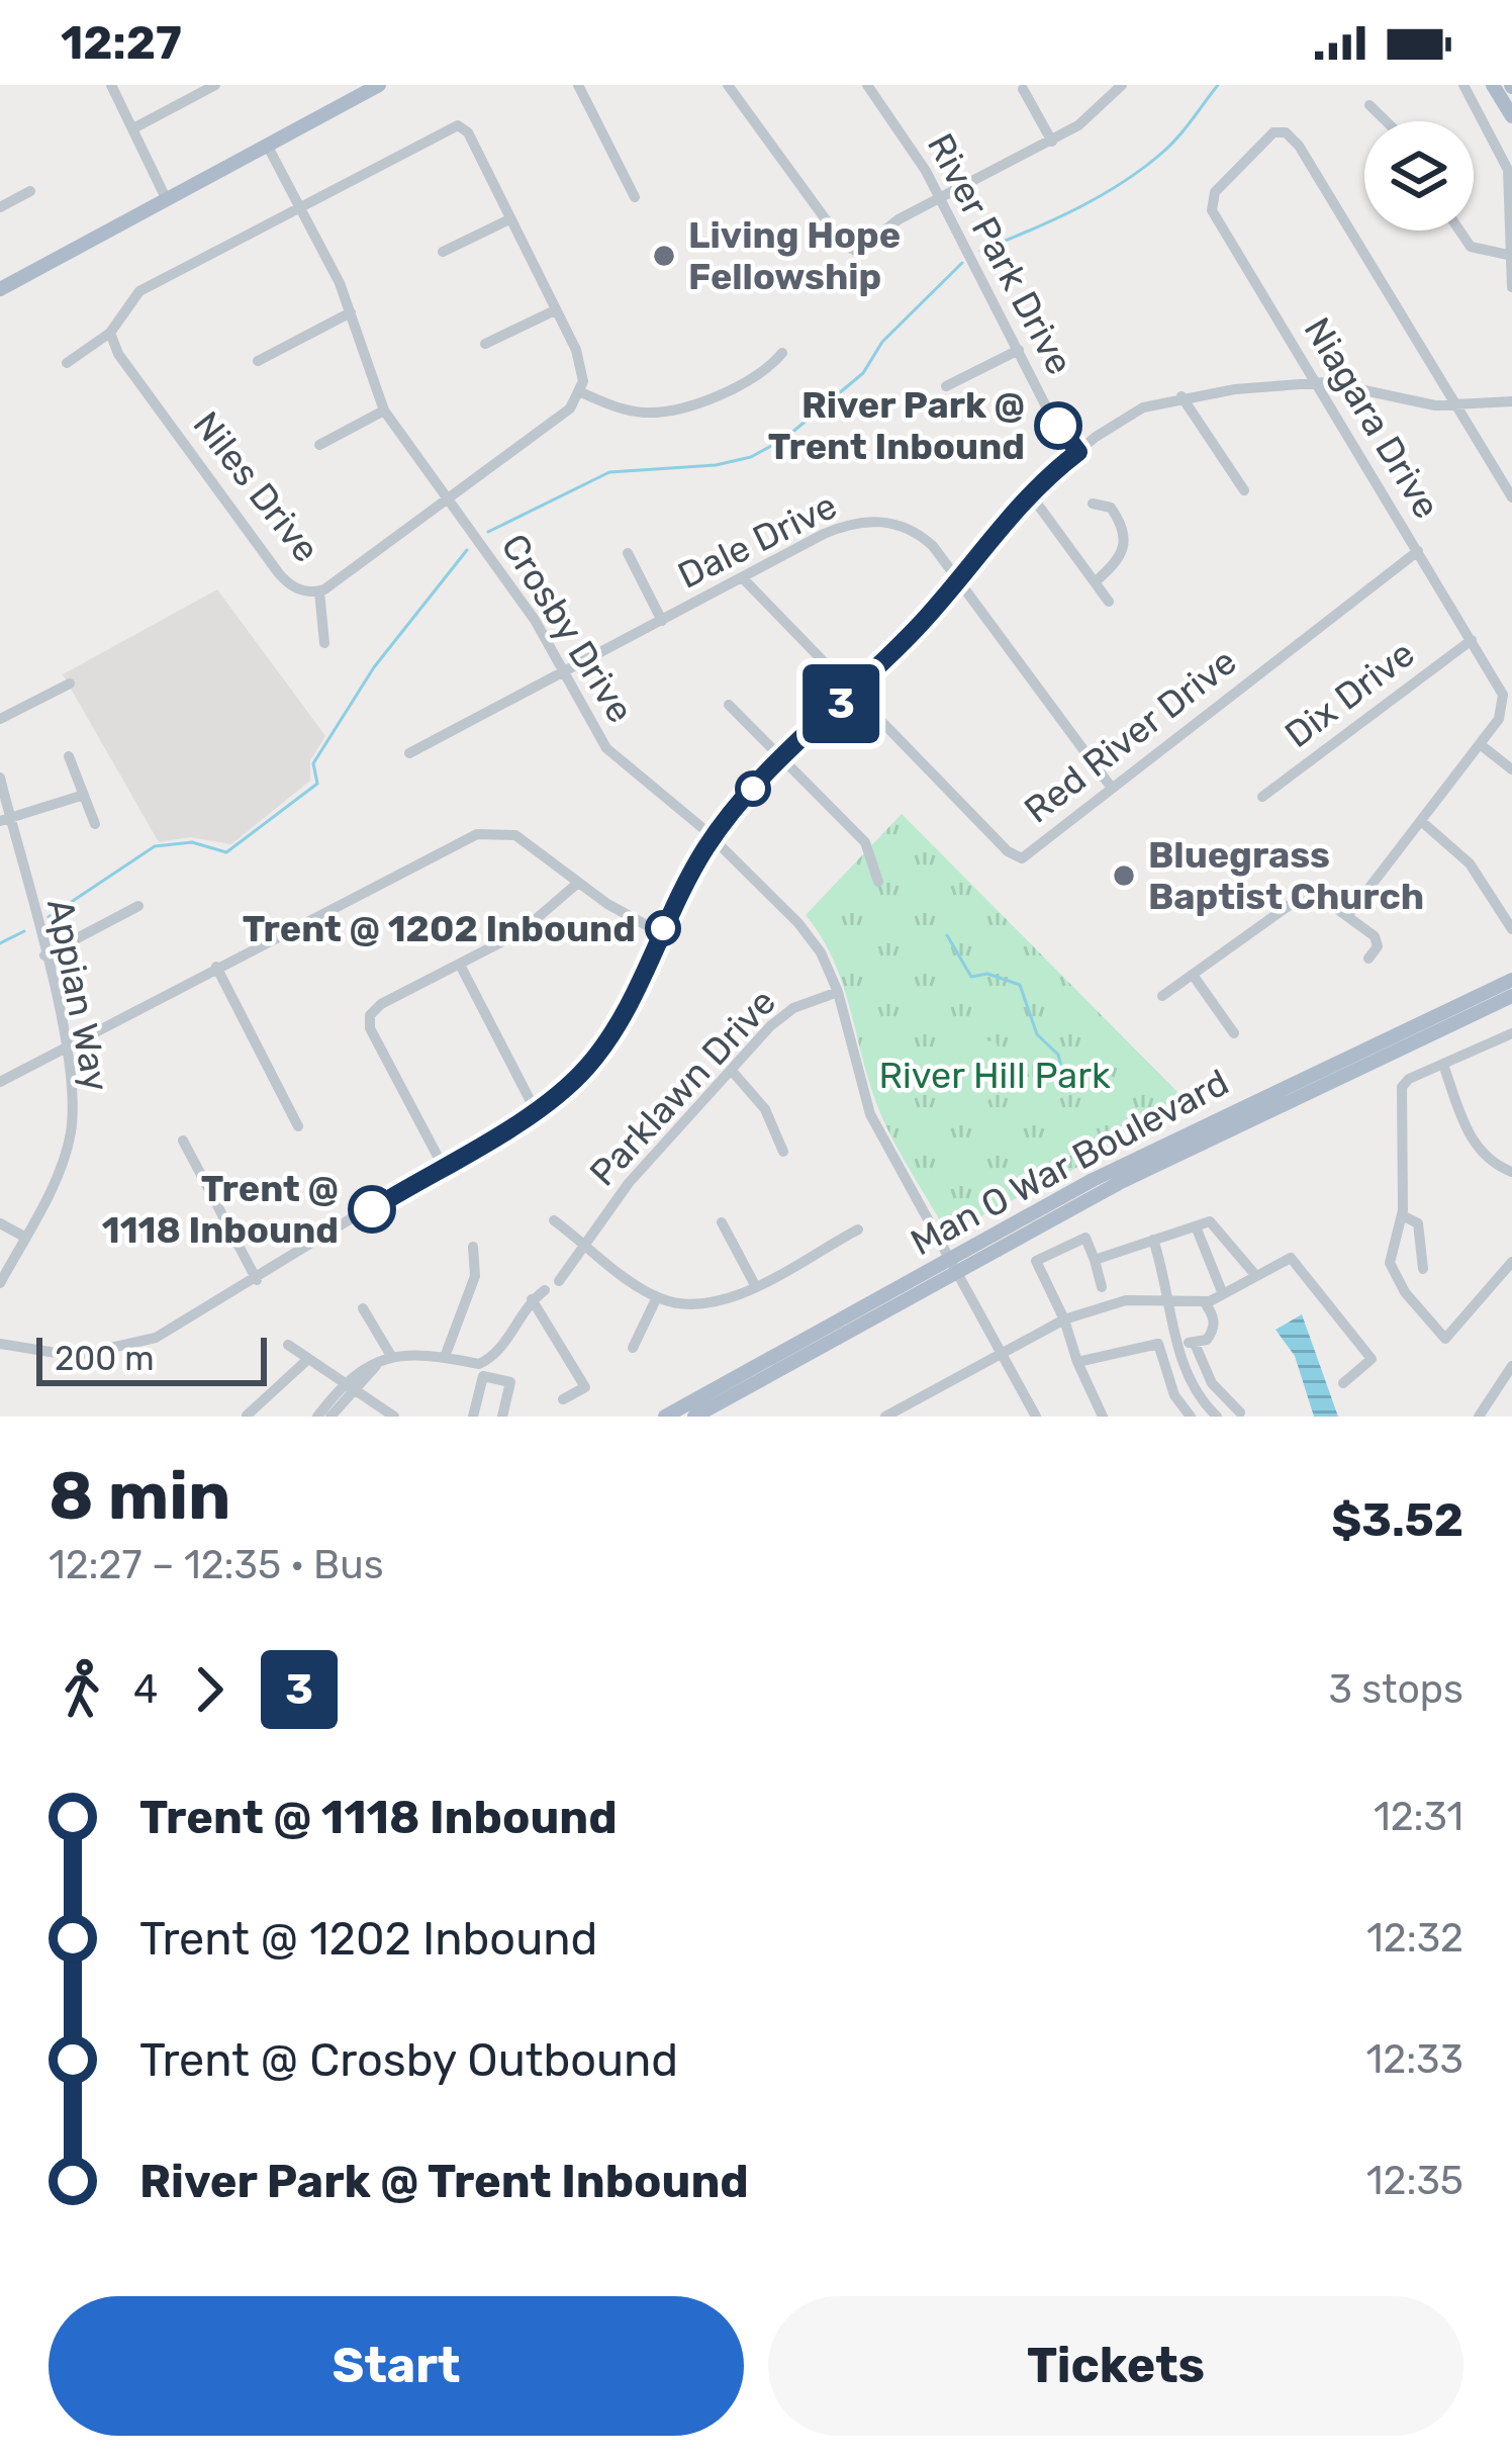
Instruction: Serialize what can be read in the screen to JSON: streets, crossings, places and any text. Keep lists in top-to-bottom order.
{
  "streets": {
    "main road": ["Man O War Boulevard"],
    "street": [
      "River Park Drive",
      "Niagara Drive",
      "Niles Drive",
      "Dale Drive",
      "Crosby Drive",
      "Dix Drive",
      "Red River Drive",
      "Appian Way",
      "Parklawn Drive"
    ]
  },
  "crossings": [
    ["Niagara Drive", "Dix Drive"],
    ["Niagara Drive", "Red River Drive"],
    ["Niles Drive", "Crosby Drive"],
    ["Dale Drive", "Crosby Drive"],
    ["Dale Drive", "Red River Drive"],
    ["Crosby Drive", "Parklawn Drive"],
    ["Crosby Drive", "Man O War Boulevard"]
  ],
  "parks": ["River Hill Park"],
  "places": [
    "Living Hope Fellowship",
    "River Park @ Trent Inbound",
    "Bluegrass Baptist Church",
    "Trent @ 1202 Inbound",
    "Trent @ 1118 Inbound"
  ],
  "lines": ["bus line 3"],
  "scale_bar": "200 m",
  "page": {
    "status": "12:27",
    "on_map": "3",
    "scale": "200 m",
    "heading": ["8 min", "12:27 – 12:35 · Bus", "$3.52"],
    "legs": ["4", "3", "3 stops"],
    "list": [
      {
        "name": "Trent @ 1118 Inbound",
        "value": "12:31"
      },
      {
        "name": "Trent @ 1202 Inbound",
        "value": "12:32"
      },
      {
        "name": "Trent @ Crosby Outbound",
        "value": "12:33"
      },
      {
        "name": "River Park @ Trent Inbound",
        "value": "12:35"
      }
    ],
    "buttons": ["Start", "Tickets"]
  }
}
